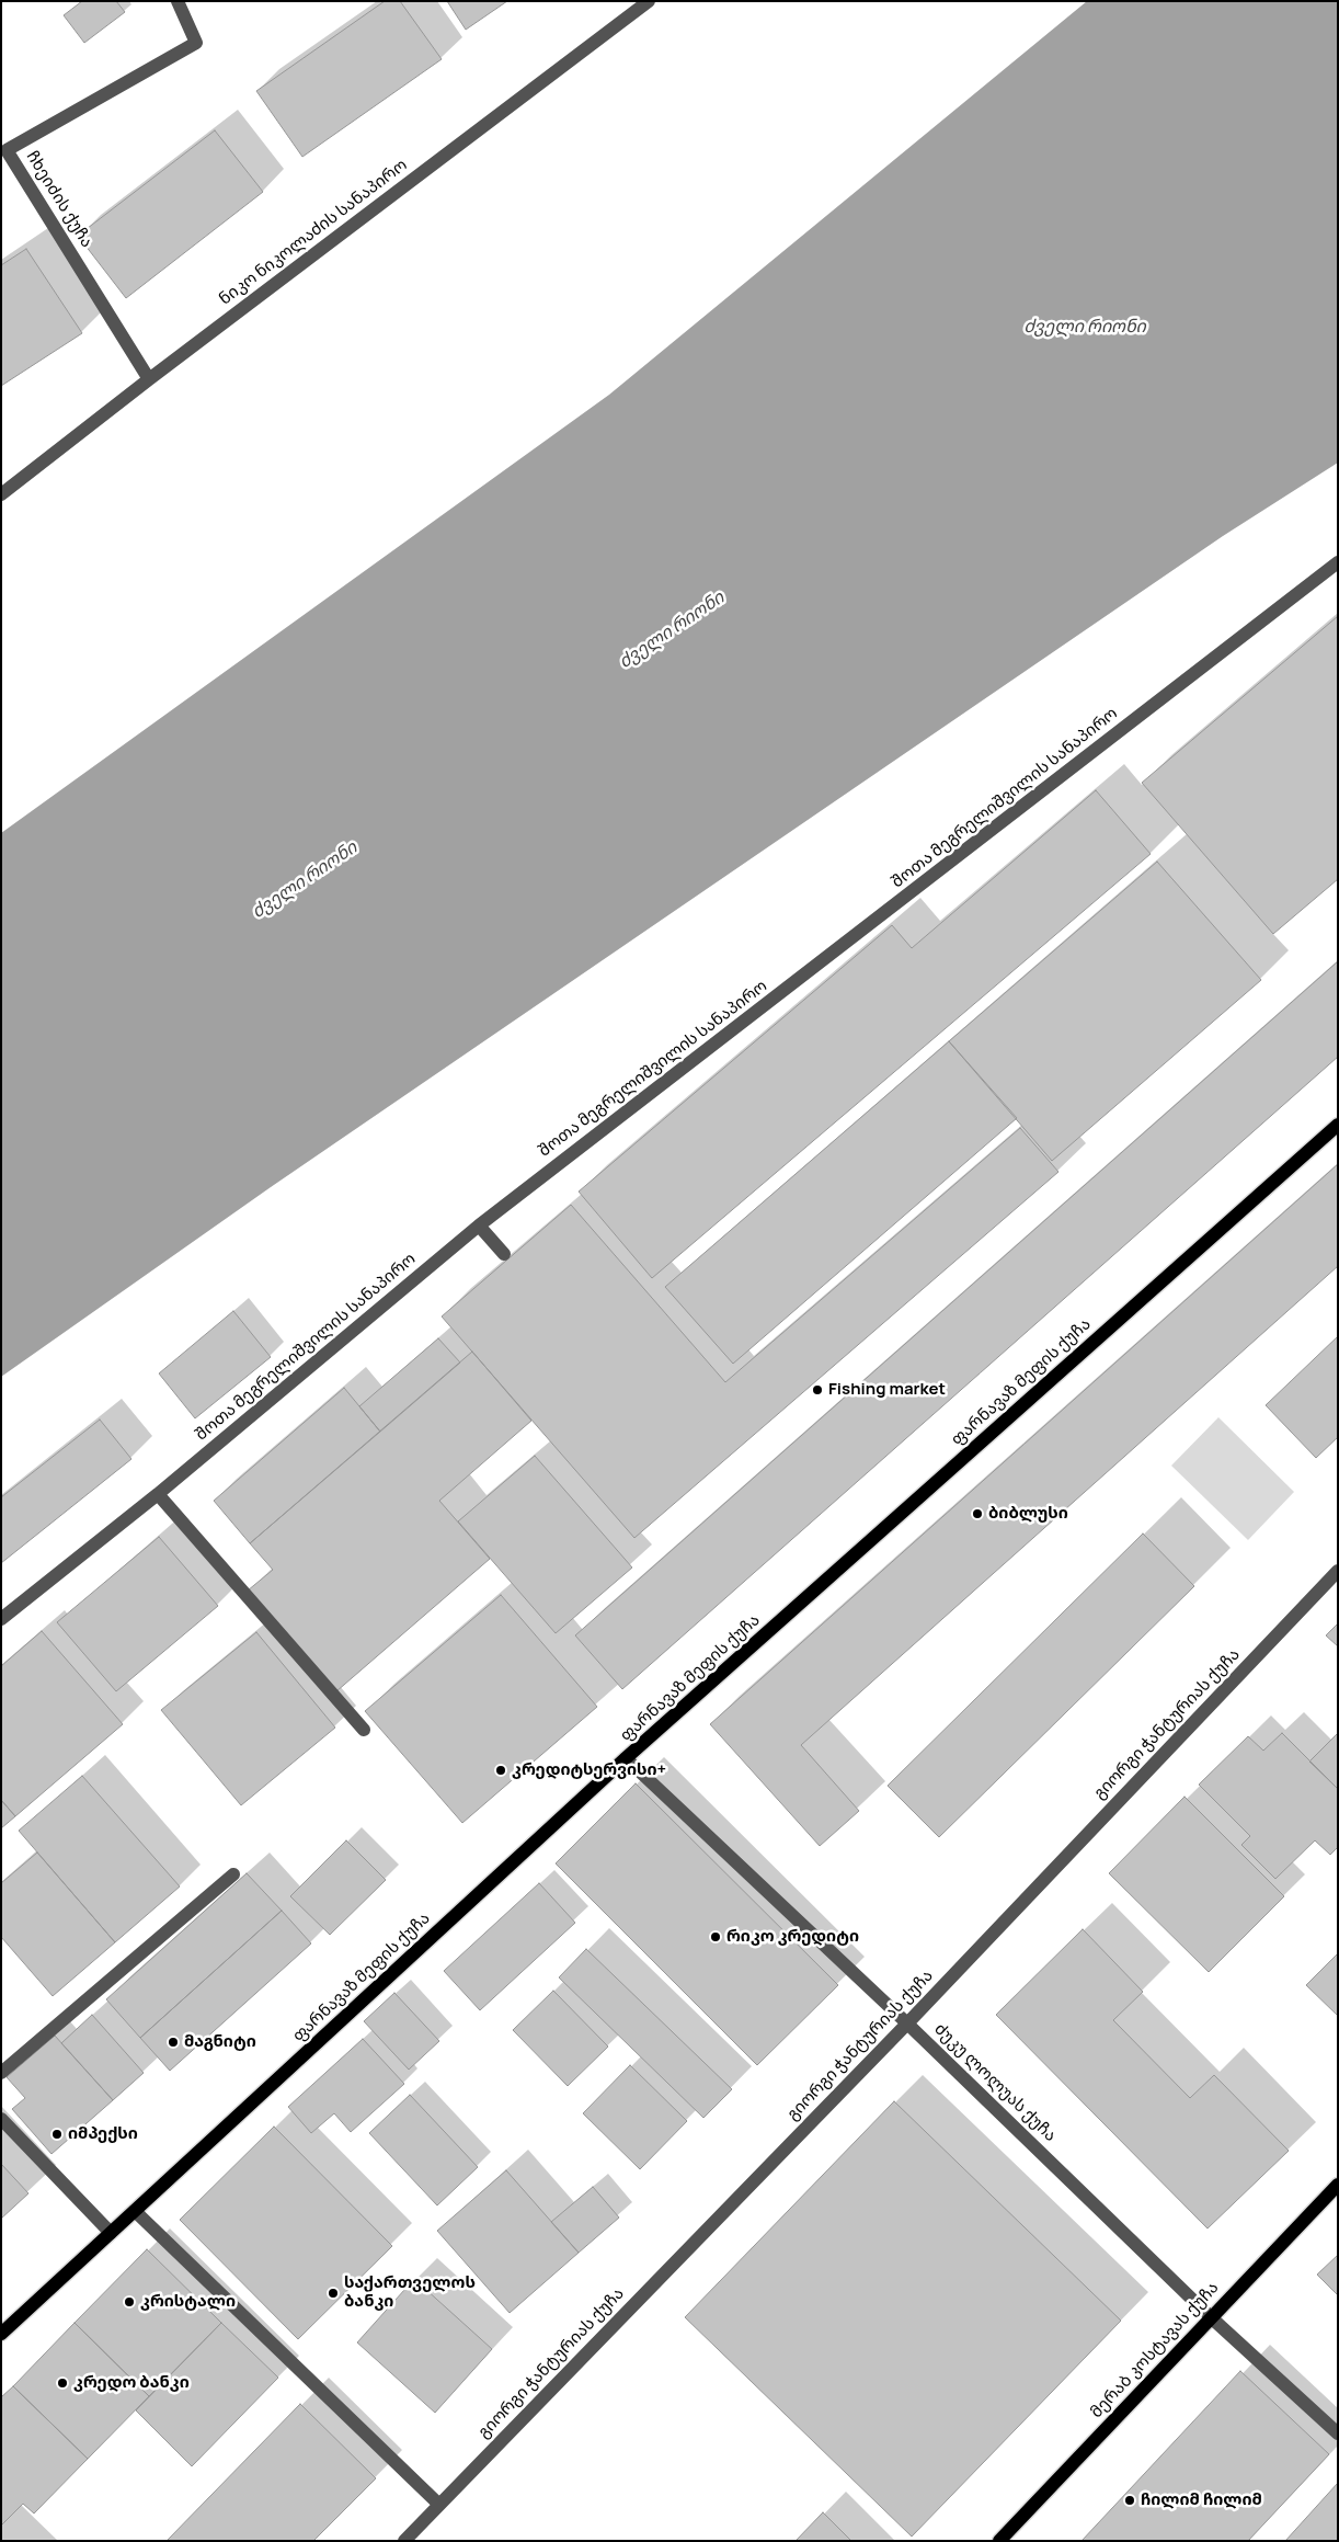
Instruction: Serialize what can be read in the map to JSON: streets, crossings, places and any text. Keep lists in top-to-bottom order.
{
  "streets": {
    "main road": ["ფარნავაზ მეფის ქუჩა", "მერაბ კოსტავას ქუჩა"],
    "street": [
      "ჩხეიძის ქუჩა",
      "ნიკო ნიკოლაძის სანაპირო",
      "შოთა მეგრელიშვილის სანაპირო",
      "გიორგი ჭანტურიას ქუჩა",
      "ძუკუ ლოლუას ქუჩა"
    ]
  },
  "crossings": [
    ["ჩხეიძის ქუჩა", "ნიკო ნიკოლაძის სანაპირო"],
    ["ფარნავაზ მეფის ქუჩა", "ძუკუ ლოლუას ქუჩა"],
    ["გიორგი ჭანტურიას ქუჩა", "ძუკუ ლოლუას ქუჩა"],
    ["ძუკუ ლოლუას ქუჩა", "მერაბ კოსტავას ქუჩა"]
  ],
  "water": ["ძველი რიონი"],
  "places": [
    "Fishing market",
    "ბიბლუსი",
    "კრედიტსერვისი+",
    "რიკო კრედიტი",
    "მაგნიტი",
    "იმპექსი",
    "საქართველოს ბანკი",
    "კრისტალი",
    "კრედო ბანკი",
    "ჩილიმ ჩილიმ"
  ]
}
